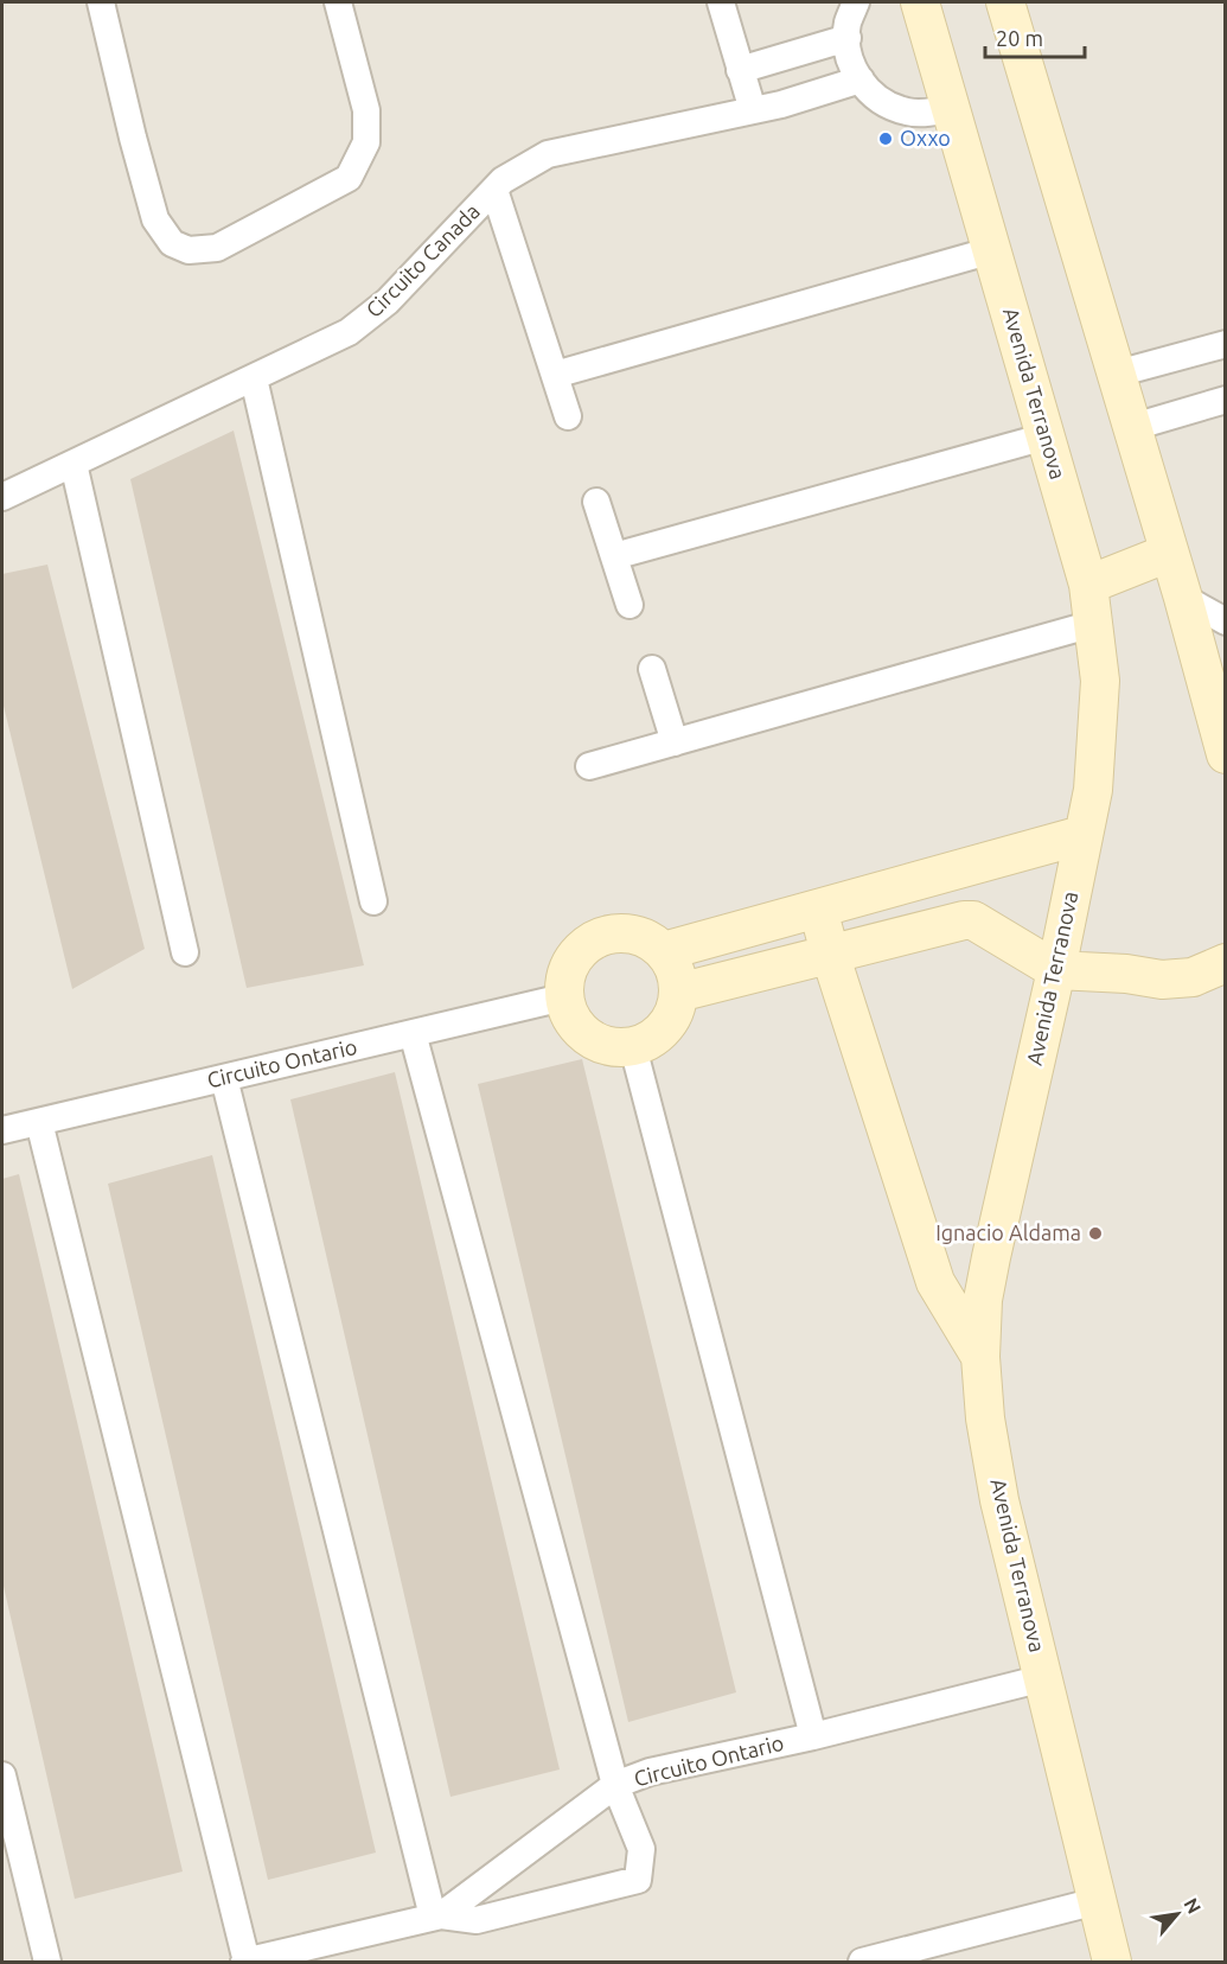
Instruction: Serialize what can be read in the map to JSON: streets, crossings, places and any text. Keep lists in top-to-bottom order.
{
  "streets": {
    "street": ["Circuito Canada", "Avenida Terranova", "Circuito Ontario"]
  },
  "crossings": [
    ["Avenida Terranova", "Circuito Ontario"]
  ],
  "places": ["Oxxo", "Ignacio Aldama"],
  "scale_bar": "20 m",
  "north": "top right"
}
